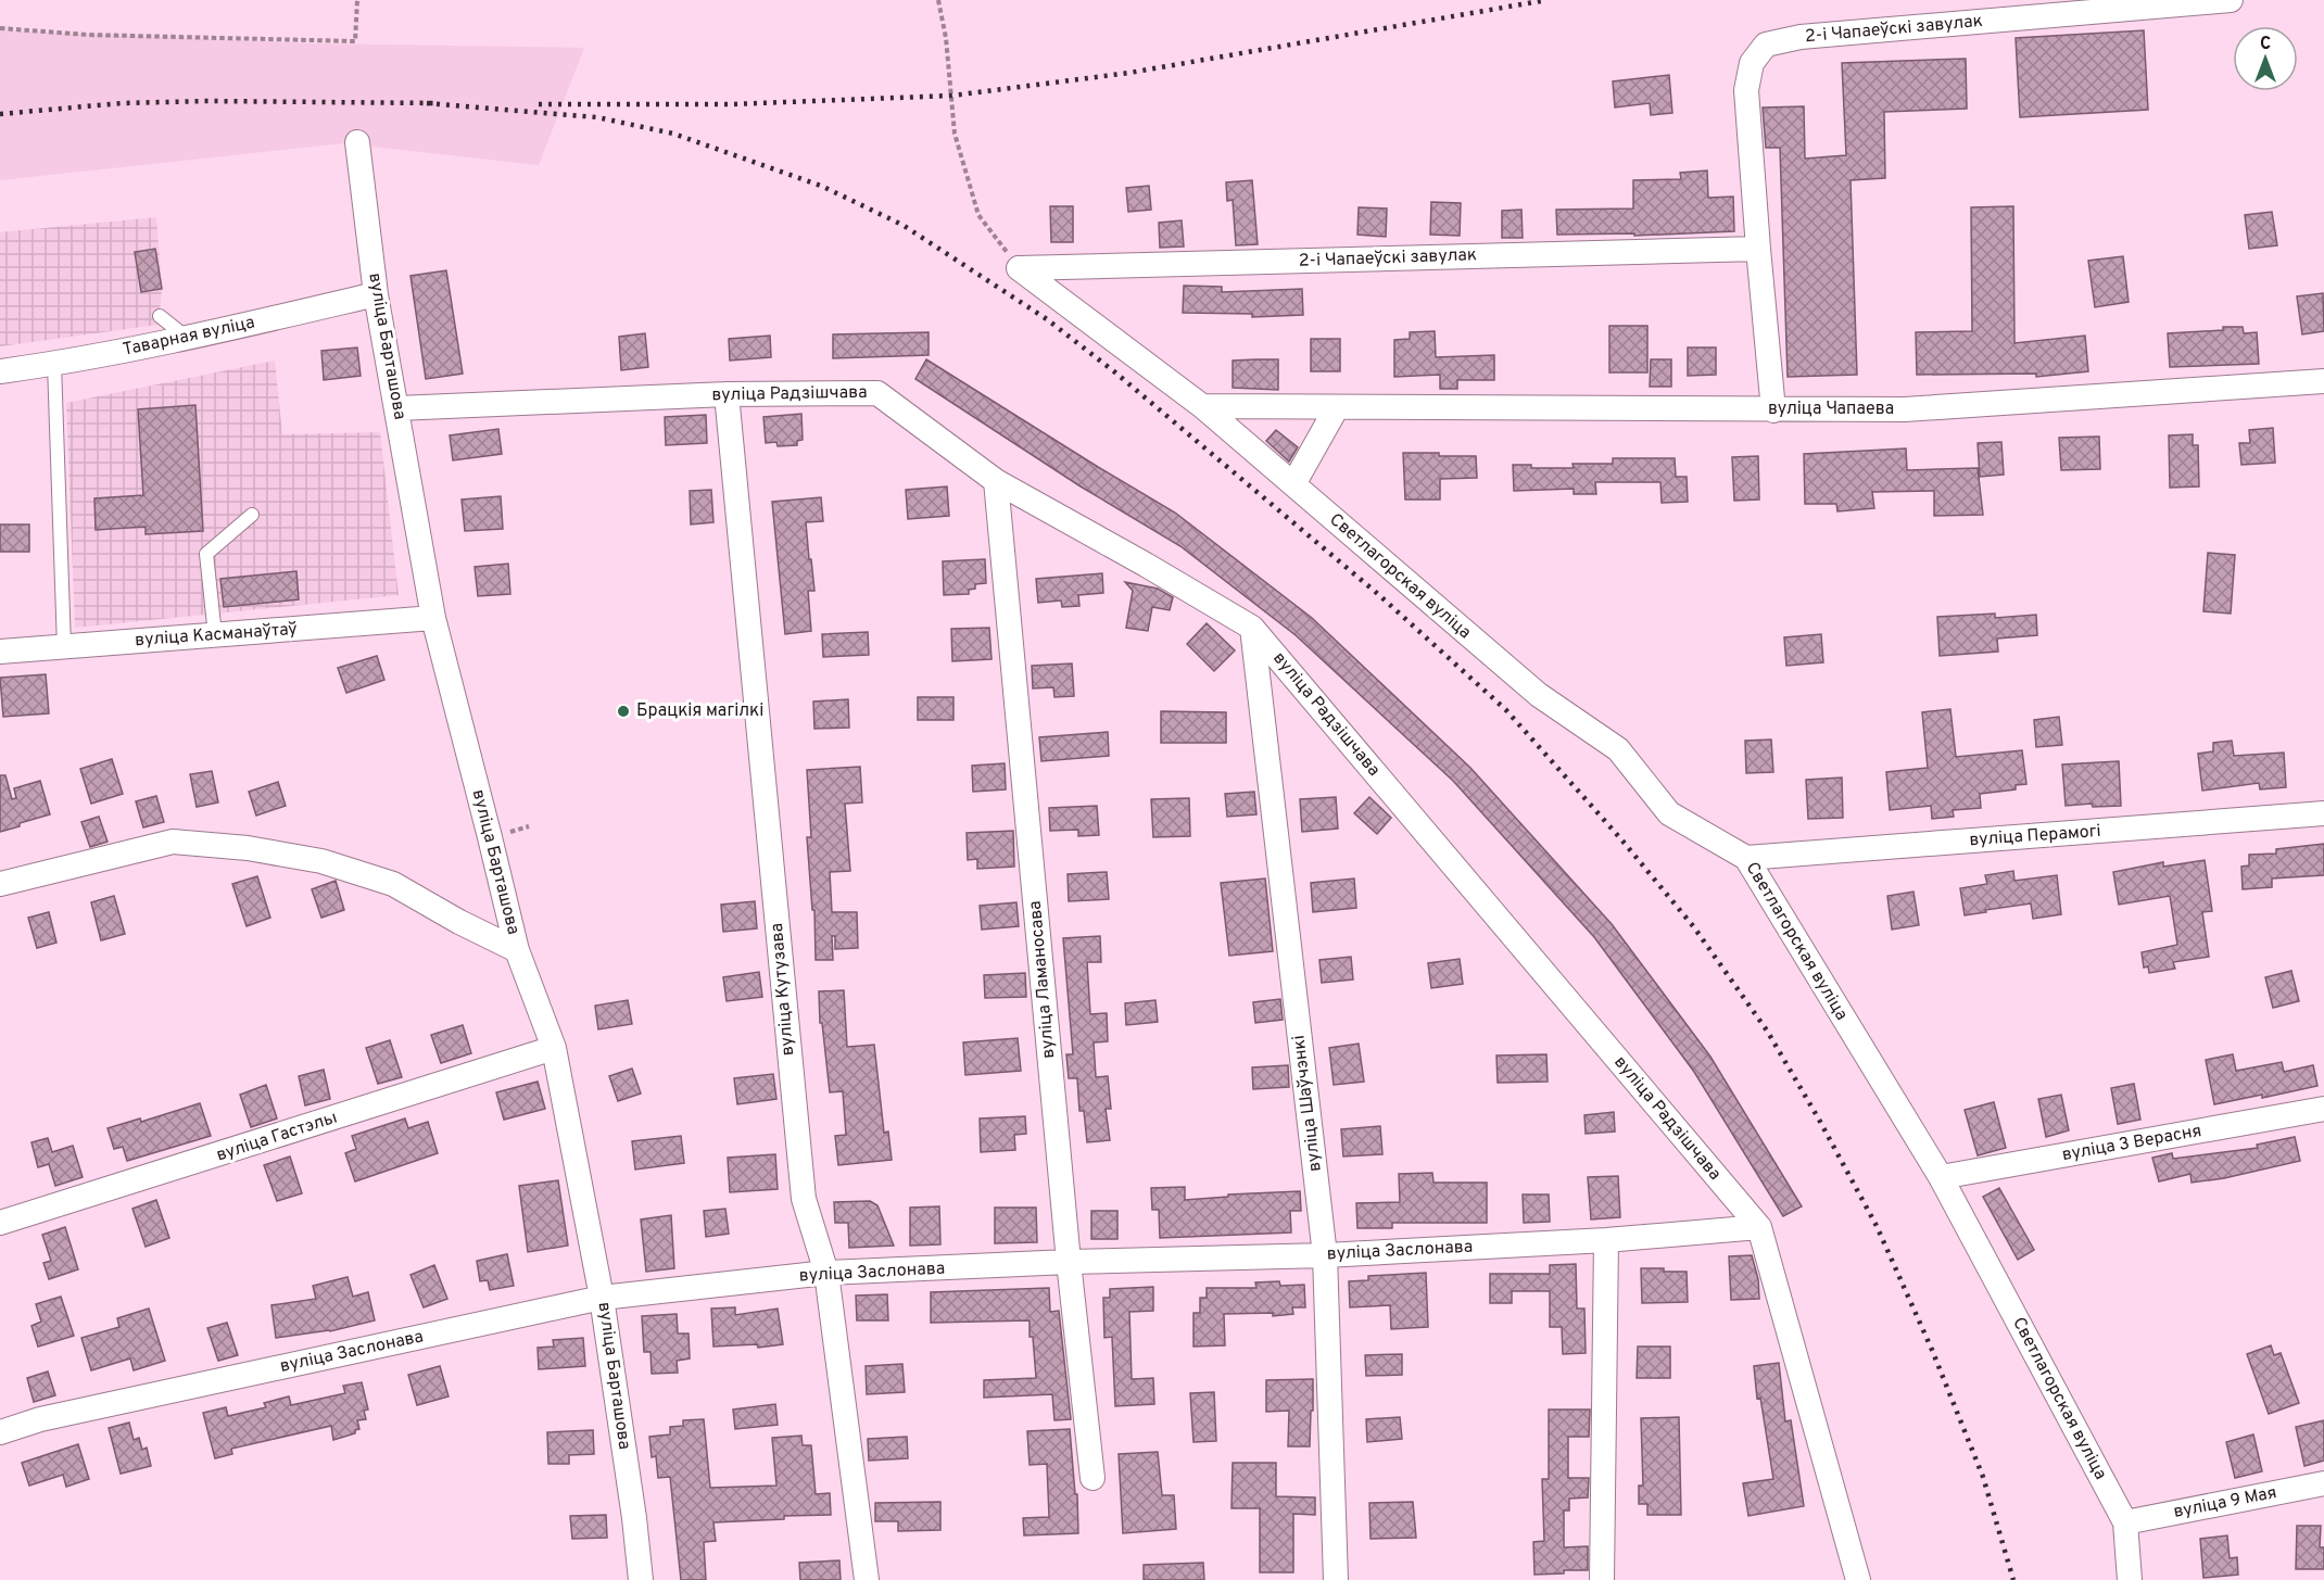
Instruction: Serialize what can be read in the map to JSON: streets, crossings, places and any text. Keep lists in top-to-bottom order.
{
  "streets": {
    "street": [
      "2-і Чапаеўскі завулак",
      "Таварная вуліца",
      "вуліца Барташова",
      "вуліца Радзішчава",
      "вуліца Чапаева",
      "Светлагорская вуліца",
      "вуліца Касманаўтаў",
      "вуліца Перамогі",
      "вуліца Ламаносава",
      "вуліца Кутузава",
      "вуліца Шаўчэнкі",
      "вуліца Гастэлы",
      "вуліца 3 Верасня",
      "вуліца Заслонава",
      "вуліца 9 Мая"
    ]
  },
  "crossings": [
    ["2-і Чапаеўскі завулак", "вуліца Чапаева"],
    ["2-і Чапаеўскі завулак", "Светлагорская вуліца"],
    ["Таварная вуліца", "вуліца Барташова"],
    ["вуліца Барташова", "вуліца Радзішчава"],
    ["вуліца Барташова", "вуліца Касманаўтаў"],
    ["вуліца Барташова", "вуліца Гастэлы"],
    ["вуліца Барташова", "вуліца Заслонава"],
    ["вуліца Радзішчава", "вуліца Ламаносава"],
    ["вуліца Радзішчава", "вуліца Кутузава"],
    ["вуліца Радзішчава", "вуліца Шаўчэнкі"],
    ["вуліца Радзішчава", "вуліца Заслонава"],
    ["вуліца Чапаева", "Светлагорская вуліца"],
    ["Светлагорская вуліца", "вуліца Перамогі"],
    ["Светлагорская вуліца", "вуліца 3 Верасня"],
    ["Светлагорская вуліца", "вуліца 9 Мая"],
    ["вуліца Ламаносава", "вуліца Заслонава"],
    ["вуліца Кутузава", "вуліца Заслонава"],
    ["вуліца Шаўчэнкі", "вуліца Заслонава"]
  ],
  "places": ["Брацкія магілкі"],
  "north": "top"
}
